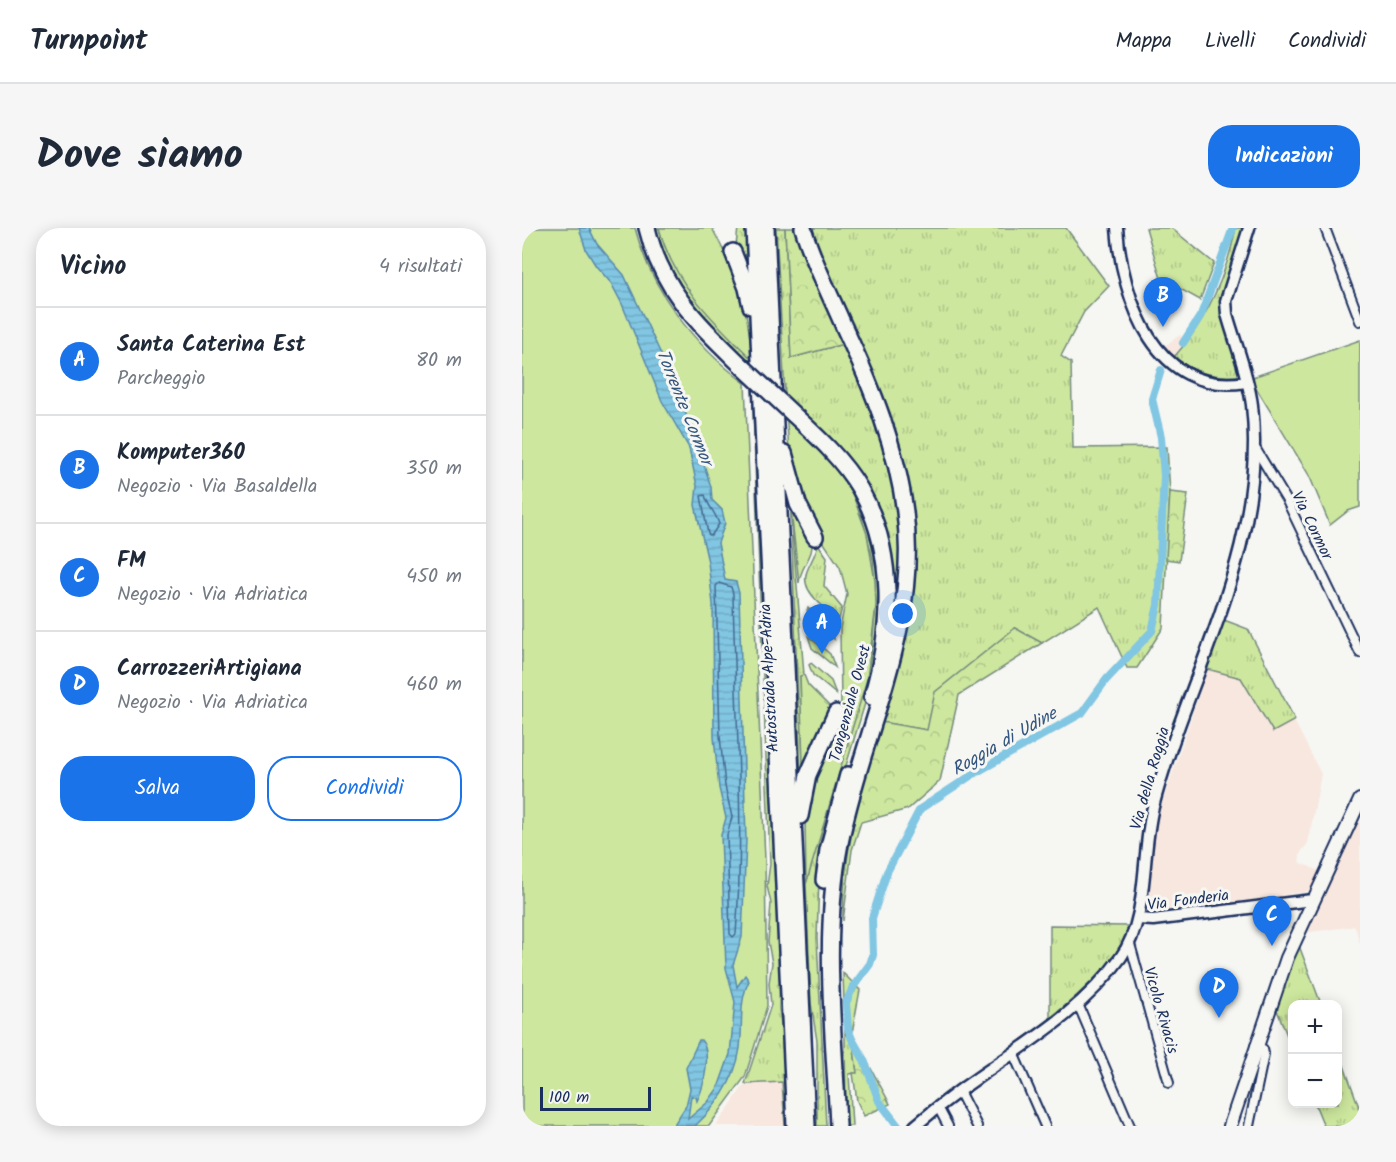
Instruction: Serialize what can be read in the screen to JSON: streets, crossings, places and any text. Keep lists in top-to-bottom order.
{
  "streets": {
    "highway": ["Autostrada Alpe-Adria", "Tangenziale Ovest"],
    "street": [
      "Via Cormor",
      "Via della Roggia",
      "Via Fonderia",
      "Vicolo Rivacis"
    ]
  },
  "crossings": [
    ["Via Cormor", "Via della Roggia"],
    ["Via della Roggia", "Via Fonderia"],
    ["Via della Roggia", "Vicolo Rivacis"]
  ],
  "water": ["Torrente Cormor", "Roggia di Udine"],
  "scale_bar": "100 m",
  "page": {
    "header": "Turnpoint",
    "nav": ["Mappa", "Livelli", "Condividi"],
    "title": "Dove siamo",
    "buttons": [
      "Indicazioni",
      ["Salva", "Condividi"]
    ],
    "heading": ["Vicino", "4 risultati"],
    "pins": [
      "B",
      "A",
      "C",
      "D"
    ],
    "list": [
      {
        "mark": "A",
        "name": "Santa Caterina Est",
        "note": "Parcheggio",
        "value": "80 m"
      },
      {
        "mark": "B",
        "name": "Komputer360",
        "note": "Negozio · Via Basaldella",
        "value": "350 m"
      },
      {
        "mark": "C",
        "name": "FM",
        "note": "Negozio · Via Adriatica",
        "value": "450 m"
      },
      {
        "mark": "D",
        "name": "CarrozzeriArtigiana",
        "note": "Negozio · Via Adriatica",
        "value": "460 m"
      }
    ],
    "map_buttons": ["+", "−"],
    "scale": "100 m"
  }
}
